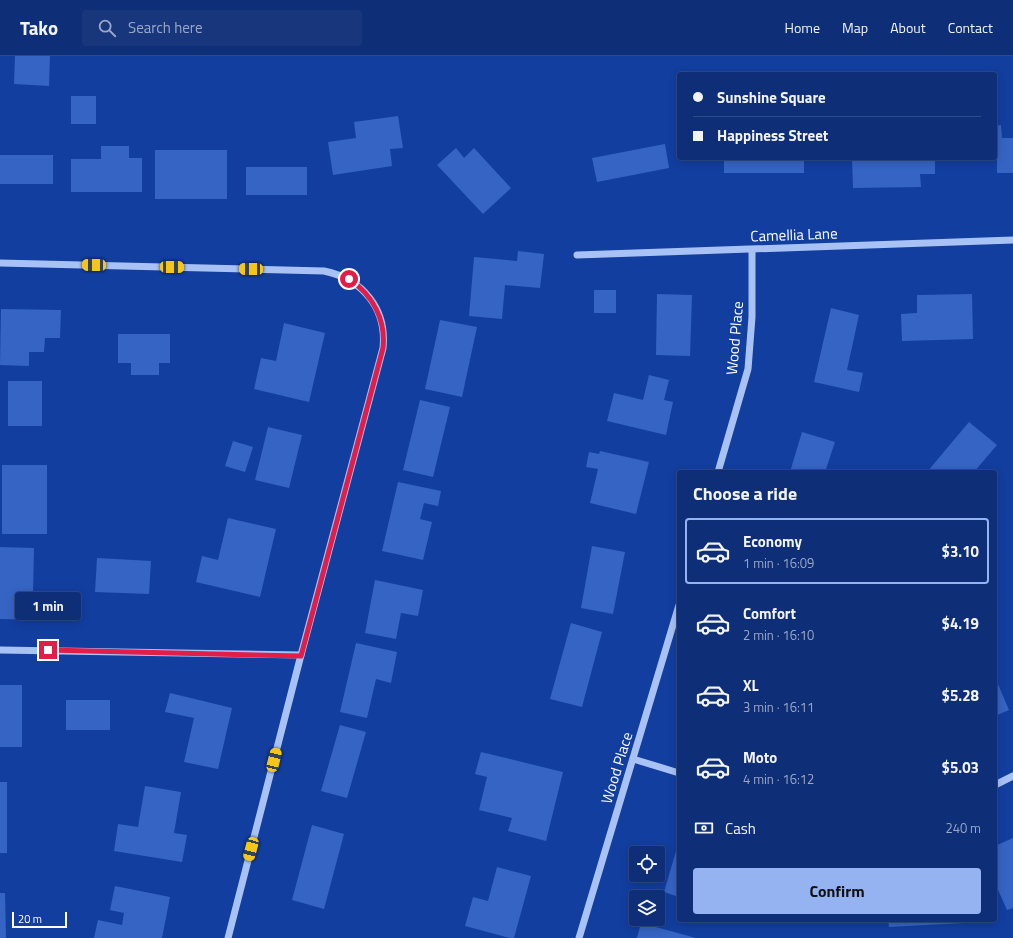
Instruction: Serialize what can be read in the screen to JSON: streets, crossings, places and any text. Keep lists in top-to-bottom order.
{
  "streets": {
    "street": ["Camellia Lane", "Wood Place"]
  },
  "crossings": [
    ["Camellia Lane", "Wood Place"]
  ],
  "scale_bar": "20 m",
  "page": {
    "header": "Tako",
    "search": "Search here",
    "nav": [
      "Home",
      "Map",
      "About",
      "Contact"
    ],
    "banner": ["Sunshine Square", "Happiness Street"],
    "heading": "Choose a ride",
    "list": [
      {
        "name": "Economy",
        "note": "1 min · 16:09",
        "value": "$3.10"
      },
      {
        "name": "Comfort",
        "note": "2 min · 16:10",
        "value": "$4.19"
      },
      {
        "name": "XL",
        "note": "3 min · 16:11",
        "value": "$5.28"
      },
      {
        "name": "Moto",
        "note": "4 min · 16:12",
        "value": "$5.03"
      }
    ],
    "bubble": "1 min",
    "pay": ["Cash", "240 m"],
    "buttons": "Confirm",
    "scale": "20 m"
  }
}
